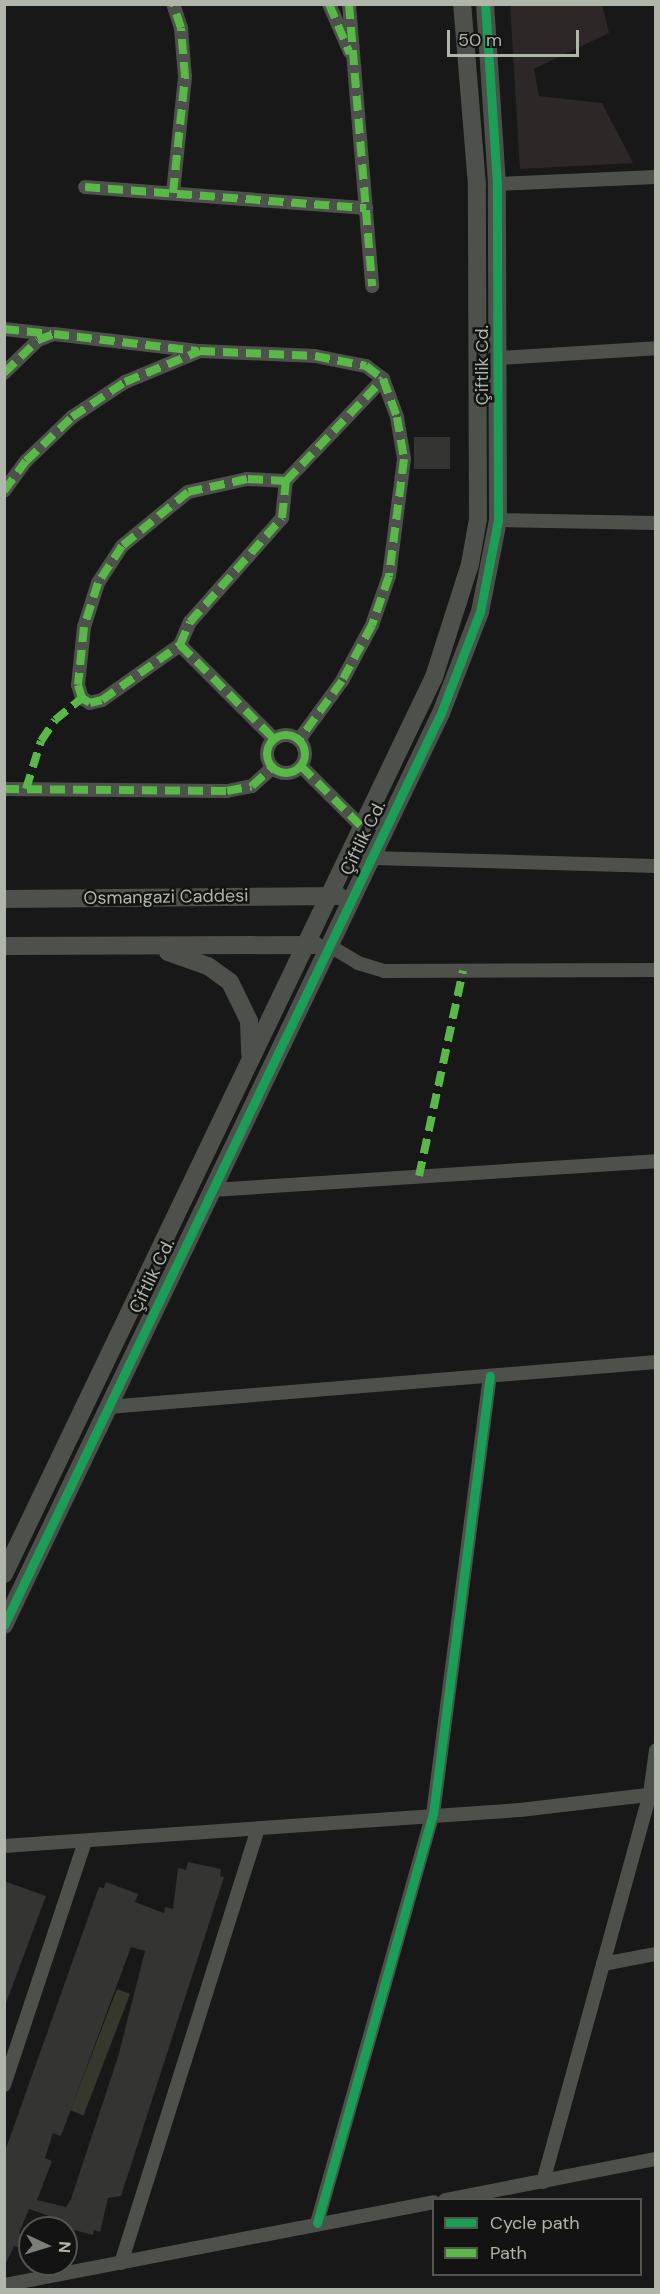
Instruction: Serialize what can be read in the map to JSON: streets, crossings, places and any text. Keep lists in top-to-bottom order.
{
  "streets": {
    "street": ["Çiftlik Cd.", "Osmangazi Caddesi"]
  },
  "crossings": [
    ["Çiftlik Cd.", "Osmangazi Caddesi"]
  ],
  "legend": ["Cycle path", "Path"],
  "scale_bar": "50 m",
  "north": "right"
}
